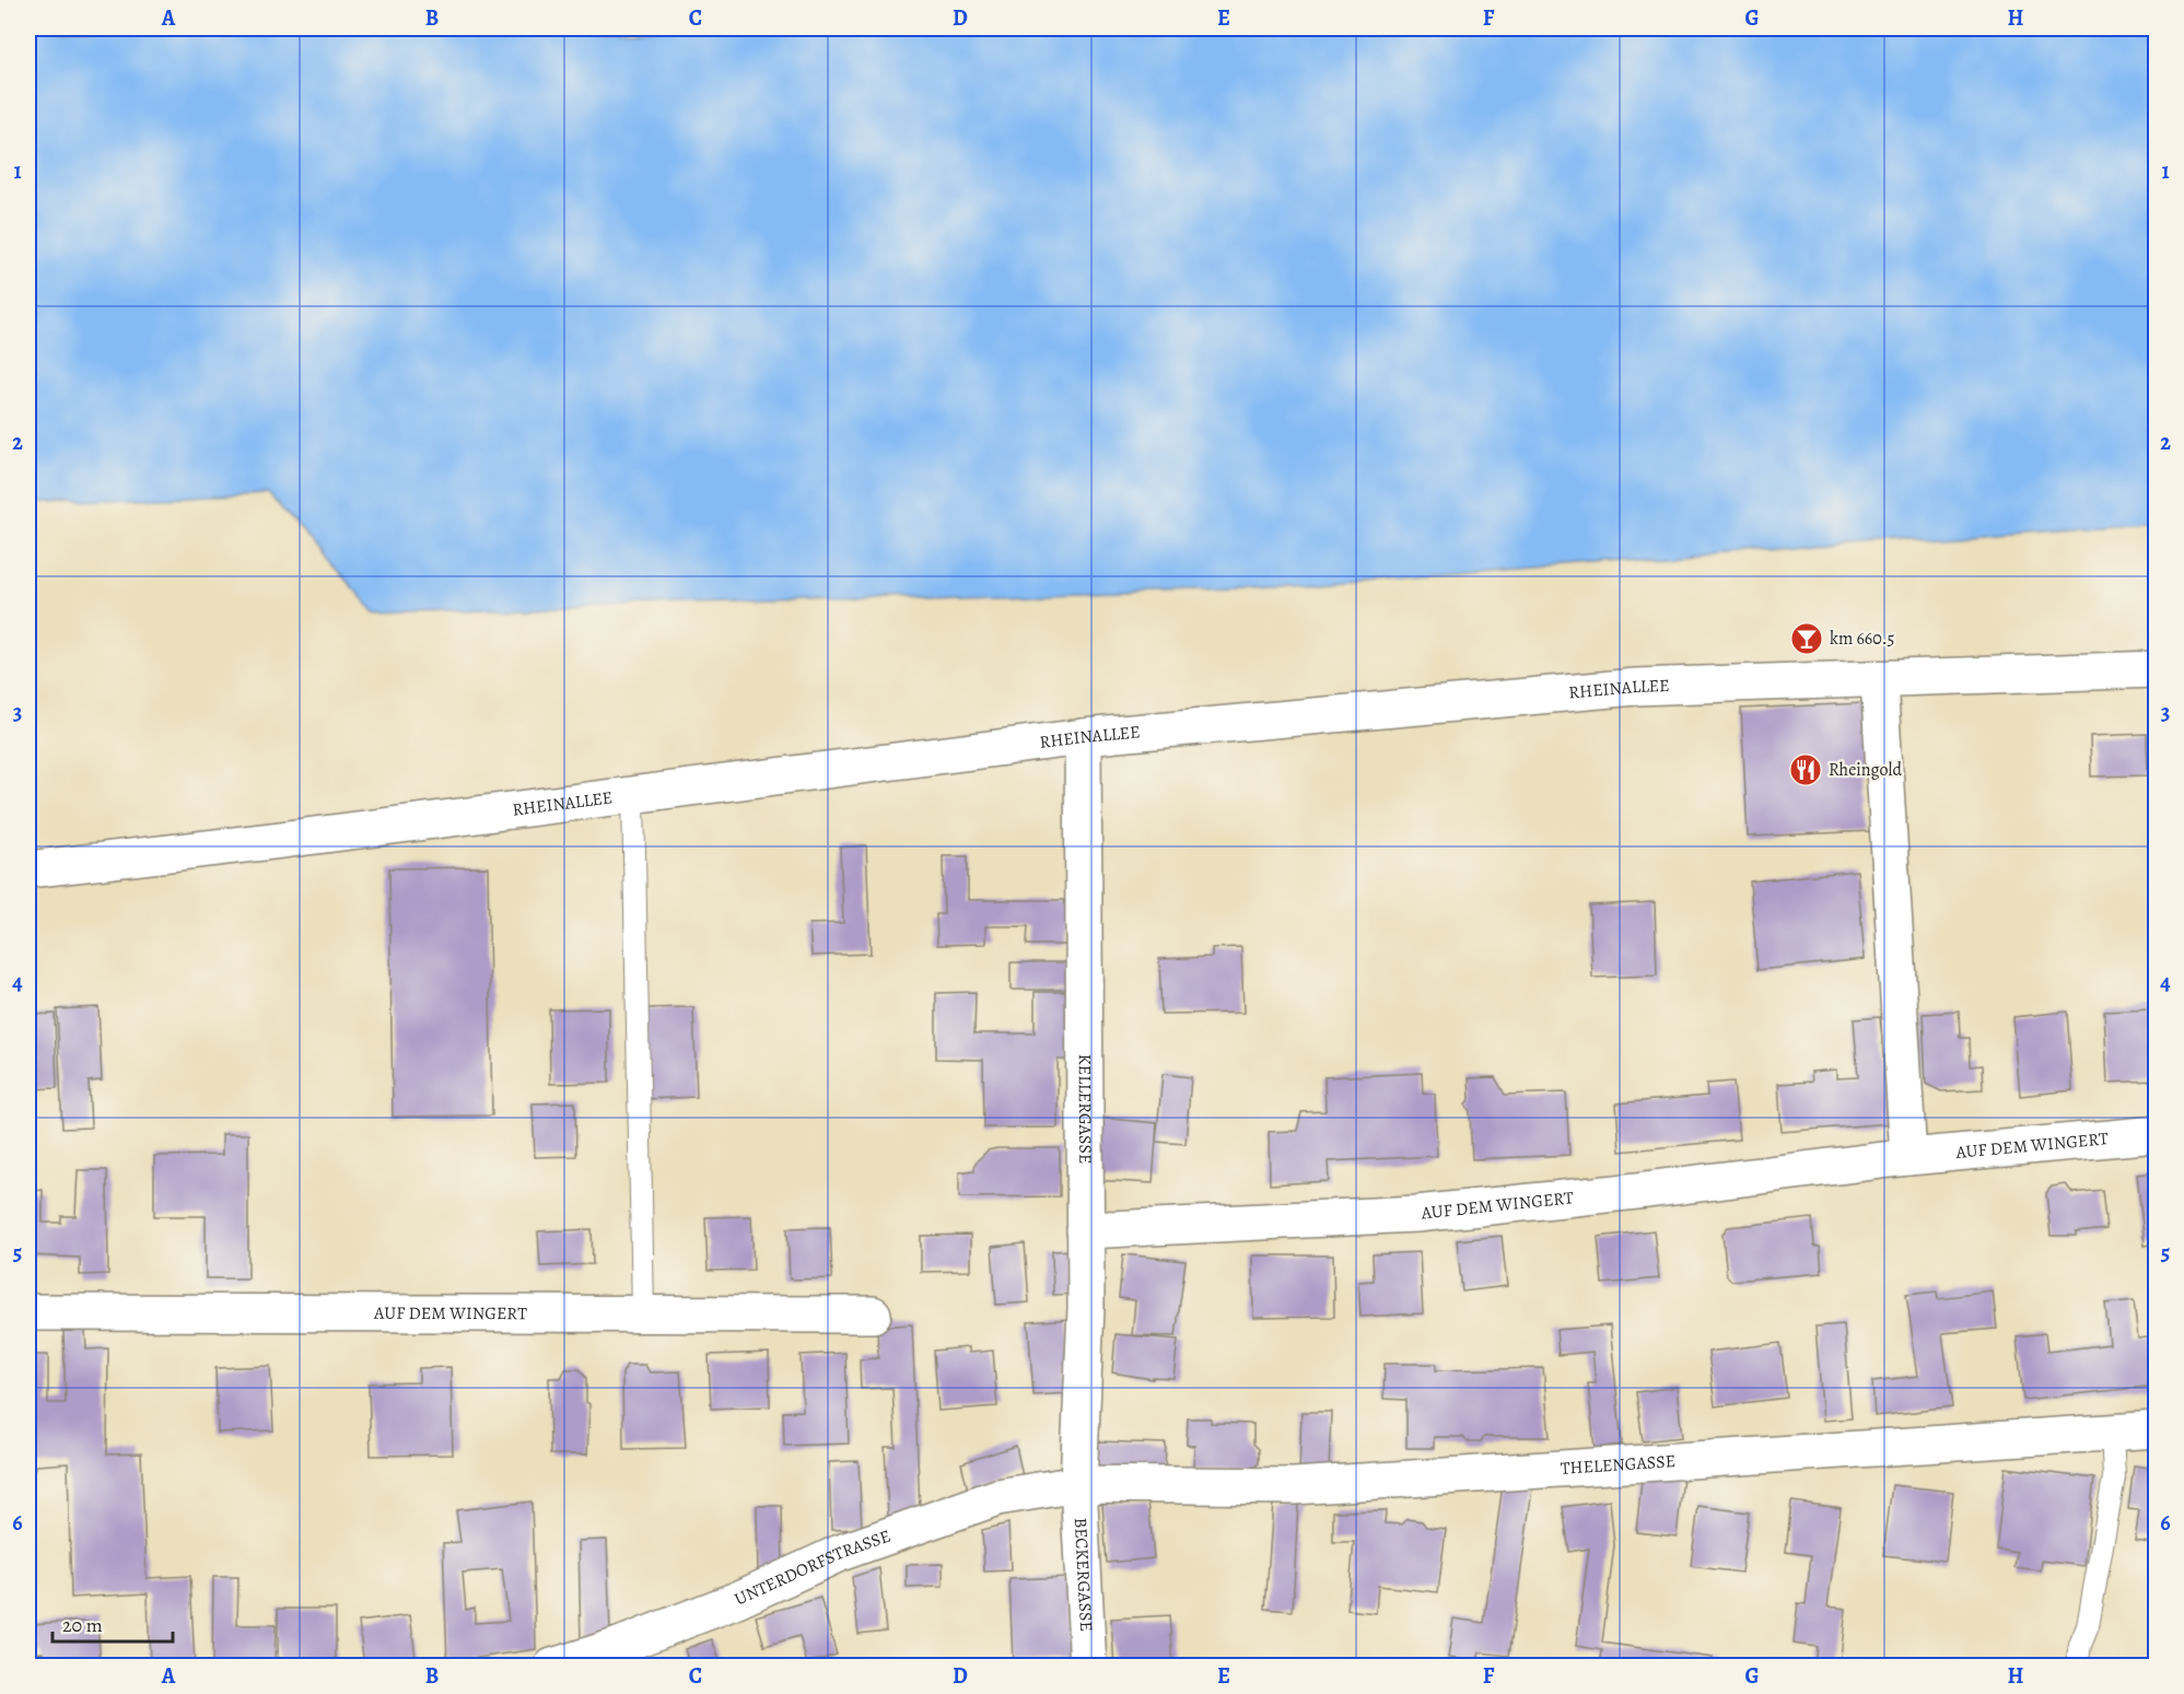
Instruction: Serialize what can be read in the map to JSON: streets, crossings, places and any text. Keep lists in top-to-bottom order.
{
  "streets": {
    "street": [
      "RHEINALLEE",
      "KELLERGASSE",
      "AUF DEM WINGERT",
      "THELENGASSE",
      "UNTERDORFSTRASSE",
      "BECKERGASSE"
    ]
  },
  "crossings": [
    ["RHEINALLEE", "KELLERGASSE"],
    ["KELLERGASSE", "AUF DEM WINGERT"],
    ["KELLERGASSE", "THELENGASSE"],
    ["KELLERGASSE", "UNTERDORFSTRASSE"],
    ["KELLERGASSE", "BECKERGASSE"],
    ["THELENGASSE", "UNTERDORFSTRASSE"],
    ["THELENGASSE", "BECKERGASSE"],
    ["UNTERDORFSTRASSE", "BECKERGASSE"]
  ],
  "places": {
    "bar": ["km 660.5"],
    "restaurant": ["Rheingold"]
  },
  "scale_bar": "20 m",
  "grid": {
    "columns": [
      "A",
      "B",
      "C",
      "D",
      "E",
      "F",
      "G",
      "H"
    ],
    "rows": [
      "1",
      "2",
      "3",
      "4",
      "5",
      "6"
    ]
  }
}
